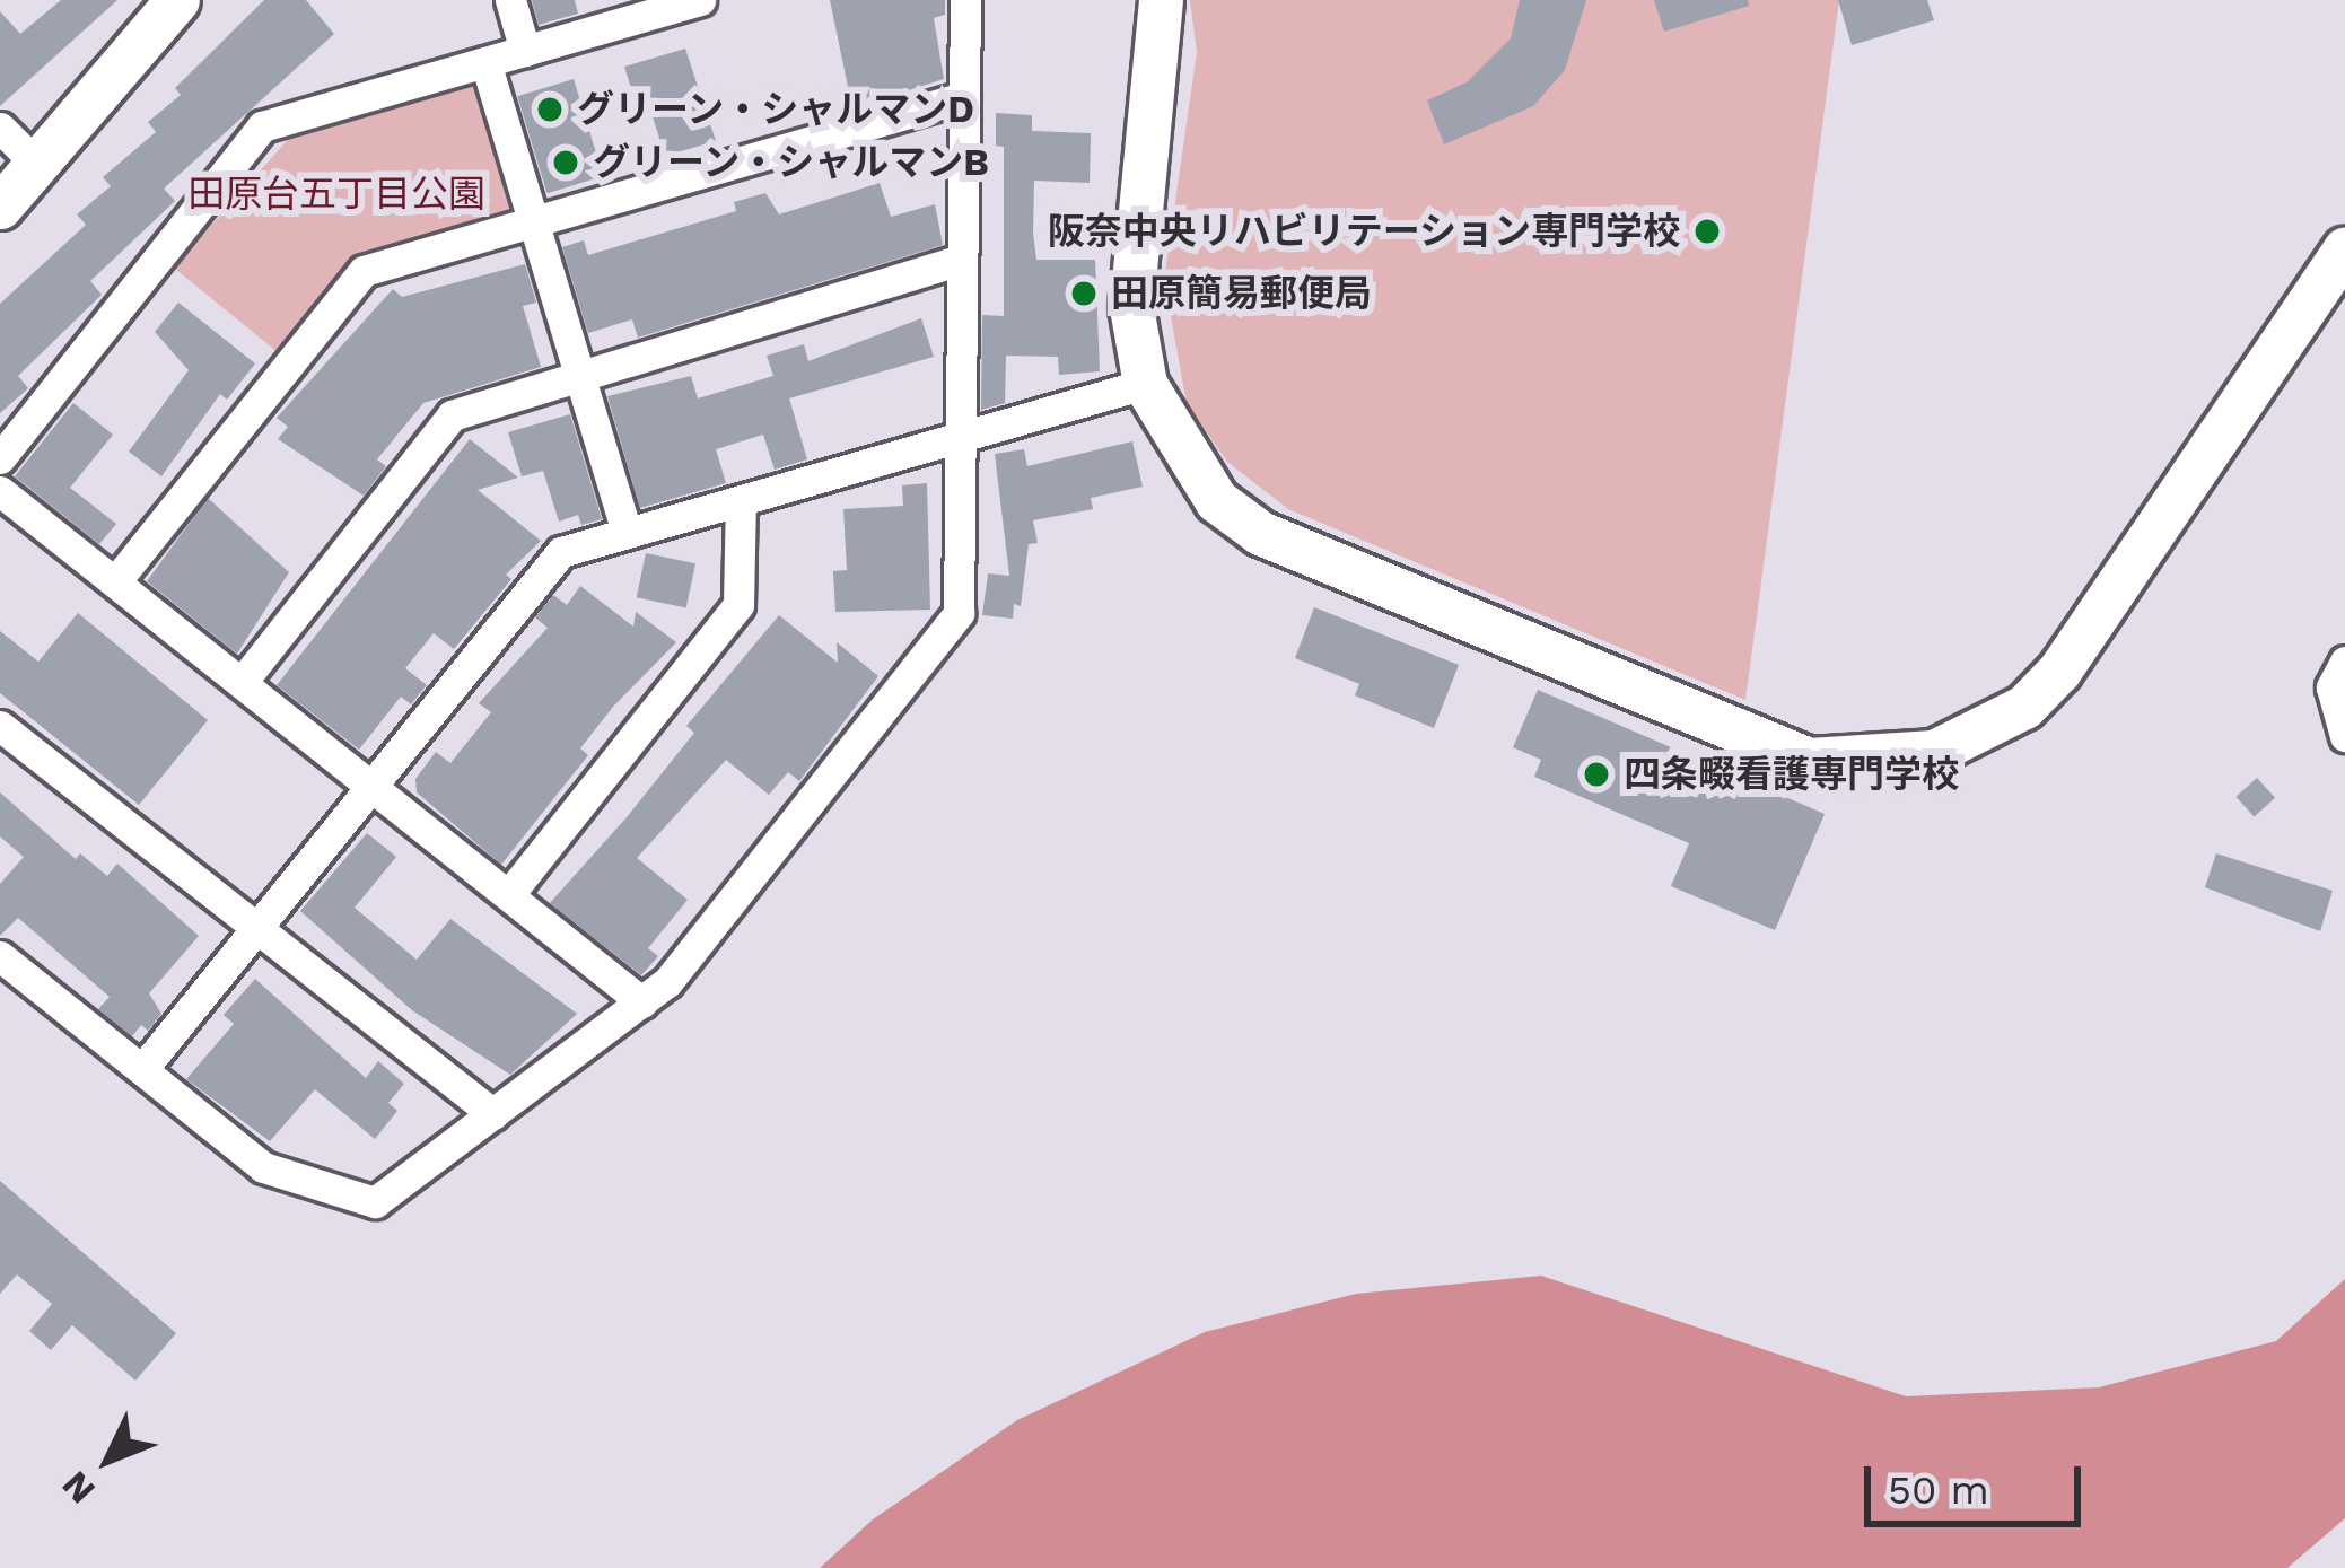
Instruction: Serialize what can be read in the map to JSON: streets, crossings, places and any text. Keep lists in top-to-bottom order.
{
  "parks": ["田原台五丁目公園"],
  "places": [
    "グリーン・シャルマンD",
    "グリーン・シャルマンB",
    "阪奈中央リハビリテーション専門学校",
    "田原簡易郵便局",
    "四条畷看護専門学校"
  ],
  "scale_bar": "50 m",
  "north": "bottom left"
}
